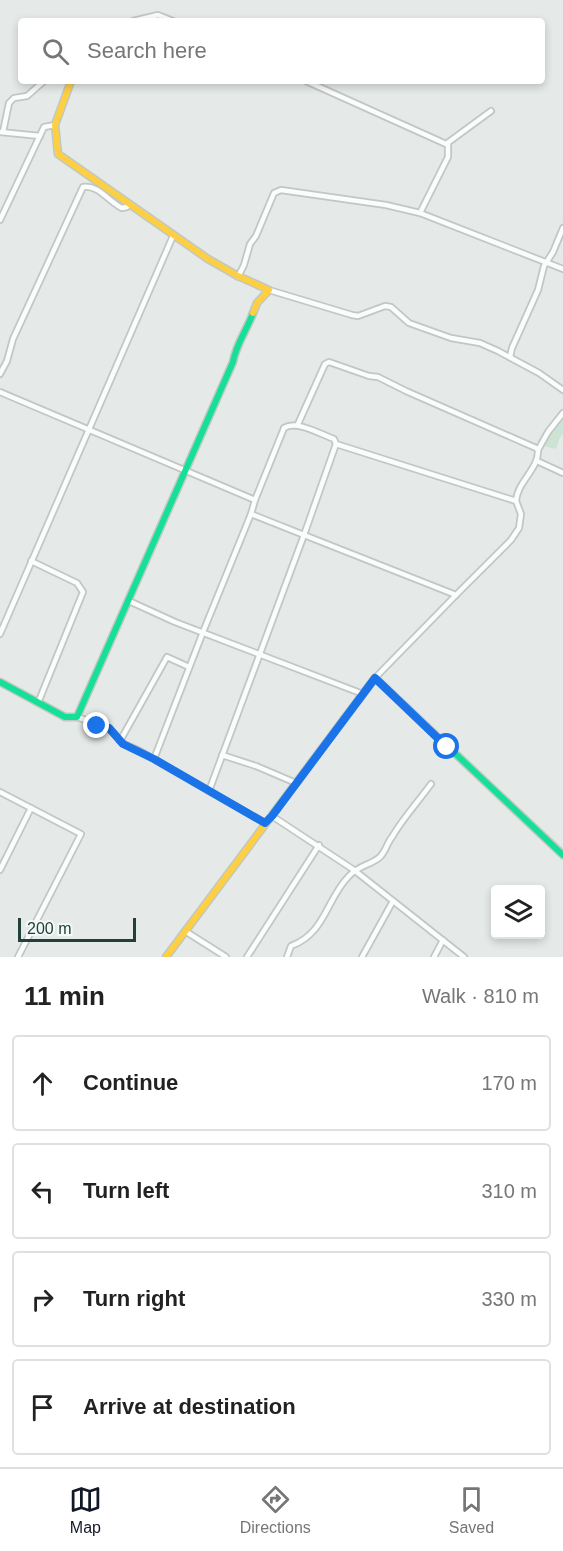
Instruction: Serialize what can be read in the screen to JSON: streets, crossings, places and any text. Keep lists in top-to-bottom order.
{
  "scale_bar": "200 m",
  "page": {
    "search": "Search here",
    "scale": "200 m",
    "heading": ["11 min", "Walk · 810 m"],
    "list": [
      ["Continue", "170 m"],
      ["Turn left", "310 m"],
      ["Turn right", "330 m"],
      "Arrive at destination"
    ],
    "nav": ["Map", "Directions", "Saved"]
  }
}
